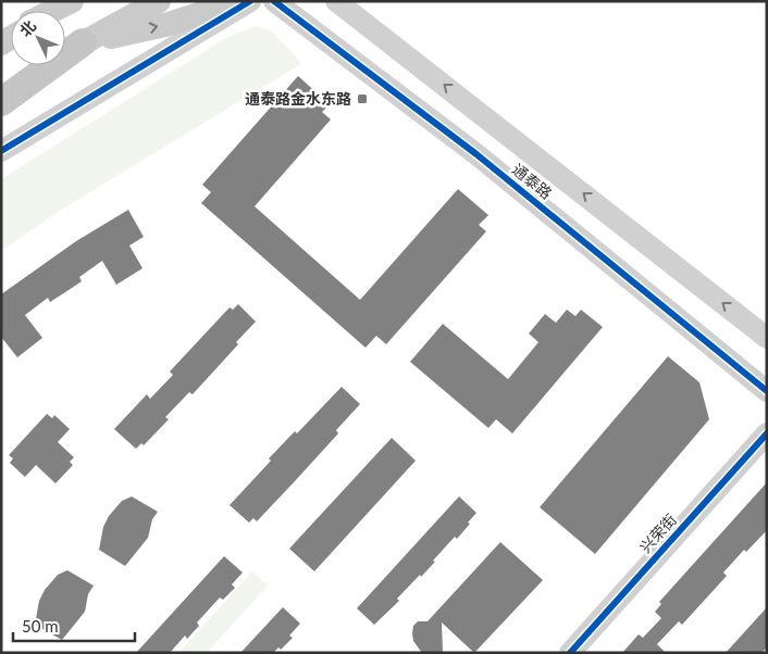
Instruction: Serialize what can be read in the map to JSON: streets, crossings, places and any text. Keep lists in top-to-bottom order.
{
  "streets": {
    "street": ["通泰路", "兴荣街"]
  },
  "places": {
    "transit": ["通泰路金水东路"]
  },
  "scale_bar": "50 m",
  "north": "top left"
}
